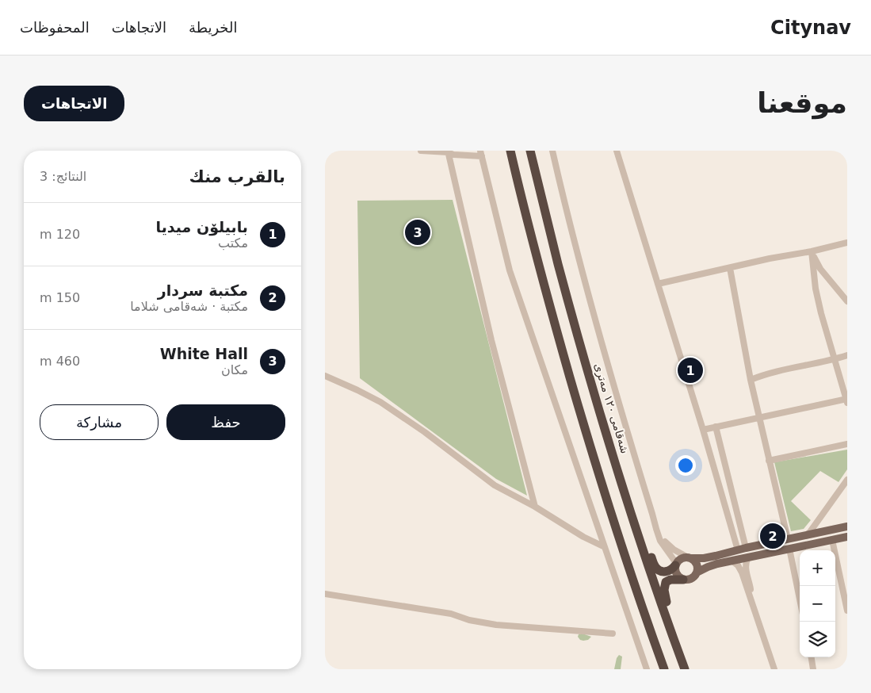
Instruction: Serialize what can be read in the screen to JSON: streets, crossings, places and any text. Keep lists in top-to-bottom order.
{
  "streets": {
    "highway": ["شەقامی ١٢٠ مەتری"]
  },
  "page": {
    "header": "Citynav",
    "nav": ["الخريطة", "الاتجاهات", "المحفوظات"],
    "buttons": [
      "الاتجاهات",
      ["حفظ", "مشاركة"]
    ],
    "title": "موقعنا",
    "heading": ["بالقرب منك", "النتائج: 3"],
    "list": [
      {
        "mark": "1",
        "name": "بابیلۆن میدیا",
        "note": "مكتب",
        "value": "120 m"
      },
      {
        "mark": "2",
        "name": "مكتبة سردار",
        "note": "مكتبة · شەقامی شلاما",
        "value": "150 m"
      },
      {
        "mark": "3",
        "name": "White Hall",
        "note": "مكان",
        "value": "460 m"
      }
    ],
    "pins": ["3", "1", "2"],
    "map_buttons": ["+", "−"]
  }
}
